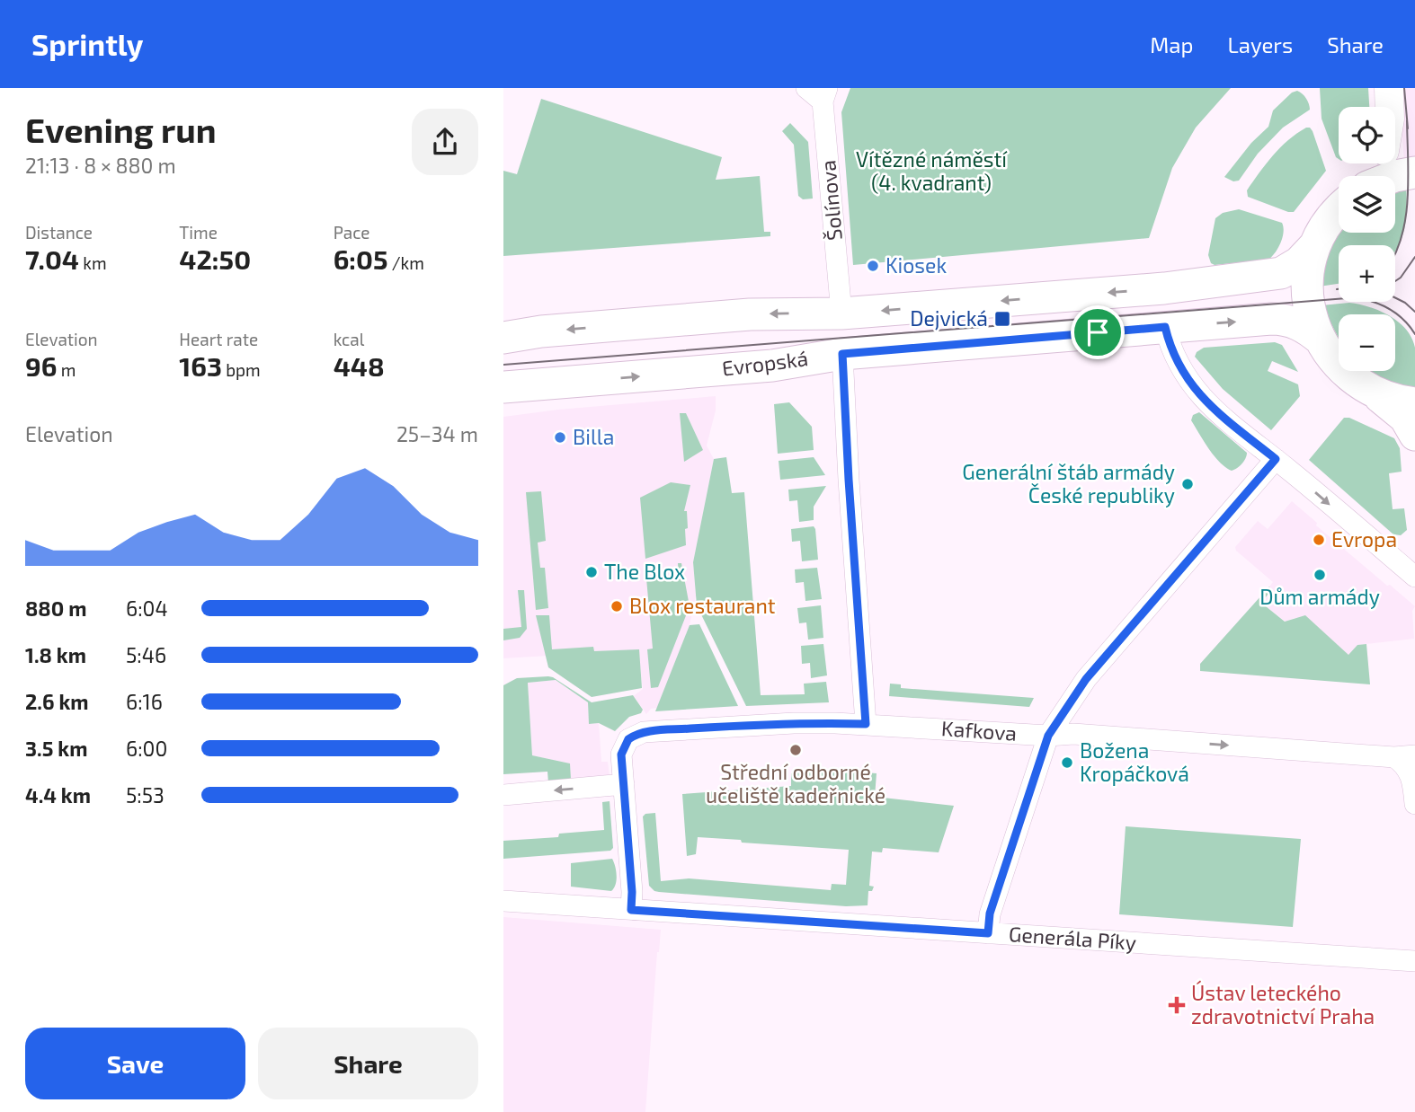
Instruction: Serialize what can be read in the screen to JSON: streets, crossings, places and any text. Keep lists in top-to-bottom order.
{
  "streets": {
    "main road": ["Evropská"],
    "street": ["Šolínova", "Kafkova", "Generála Píky"]
  },
  "crossings": [
    ["Kafkova", "Generála Píky"]
  ],
  "one_way": ["Kafkova"],
  "parks": ["Vítězné náměstí (4. kvadrant)"],
  "places": {
    "other": [
      "Kiosek",
      "Billa",
      "Generální štáb armády České republiky",
      "Evropa",
      "The Blox",
      "Dům armády",
      "Blox restaurant",
      "Střední odborné učeliště kadeřnické",
      "Božena Kropáčková"
    ],
    "transit": ["Dejvická"],
    "health": ["Ústav leteckého zdravotnictví Praha"]
  },
  "page": {
    "header": "Sprintly",
    "nav": ["Map", "Layers", "Share"],
    "heading": ["Evening run", "21:13 · 8 × 880 m"],
    "map_buttons": ["+", "−"],
    "stats": [
      ["Distance", "7.04 km"],
      ["Time", "42:50"],
      ["Pace", "6:05 /km"],
      ["Elevation", "96 m"],
      ["Heart rate", "163 bpm"],
      ["kcal", "448"]
    ],
    "chart": ["Elevation", "25–34 m"],
    "list": [
      {
        "name": "880 m",
        "note": "6:04"
      },
      {
        "name": "1.8 km",
        "note": "5:46"
      },
      {
        "name": "2.6 km",
        "note": "6:16"
      },
      {
        "name": "3.5 km",
        "note": "6:00"
      },
      {
        "name": "4.4 km",
        "note": "5:53"
      }
    ],
    "buttons": ["Save", "Share"]
  }
}
